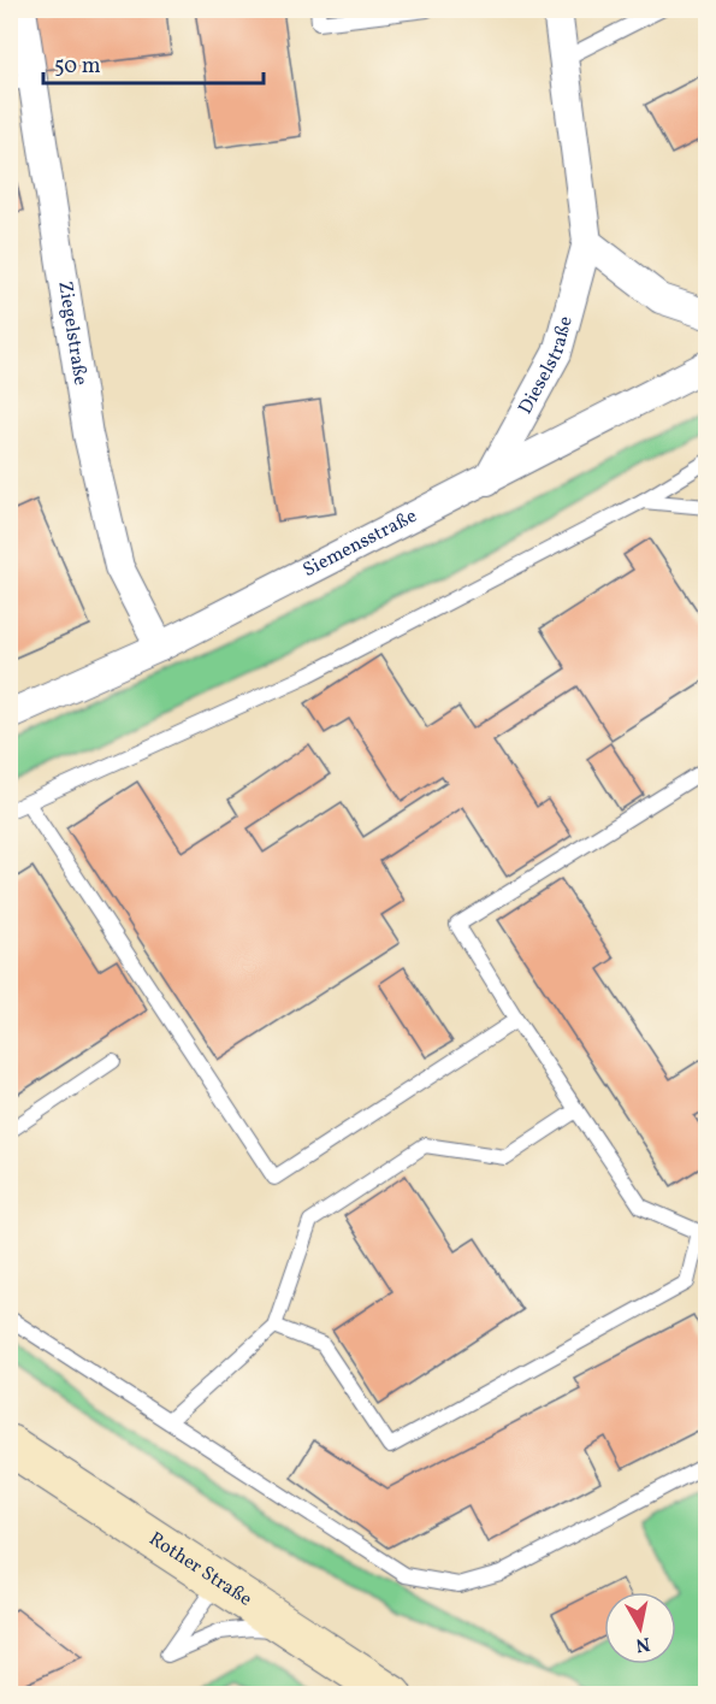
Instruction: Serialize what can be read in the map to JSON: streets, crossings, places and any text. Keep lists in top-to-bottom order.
{
  "streets": {
    "main road": ["Rother Straße"],
    "street": ["Ziegelstraße", "Dieselstraße", "Siemensstraße"]
  },
  "crossings": [
    ["Ziegelstraße", "Siemensstraße"],
    ["Dieselstraße", "Siemensstraße"]
  ],
  "scale_bar": "50 m",
  "north": "bottom"
}
